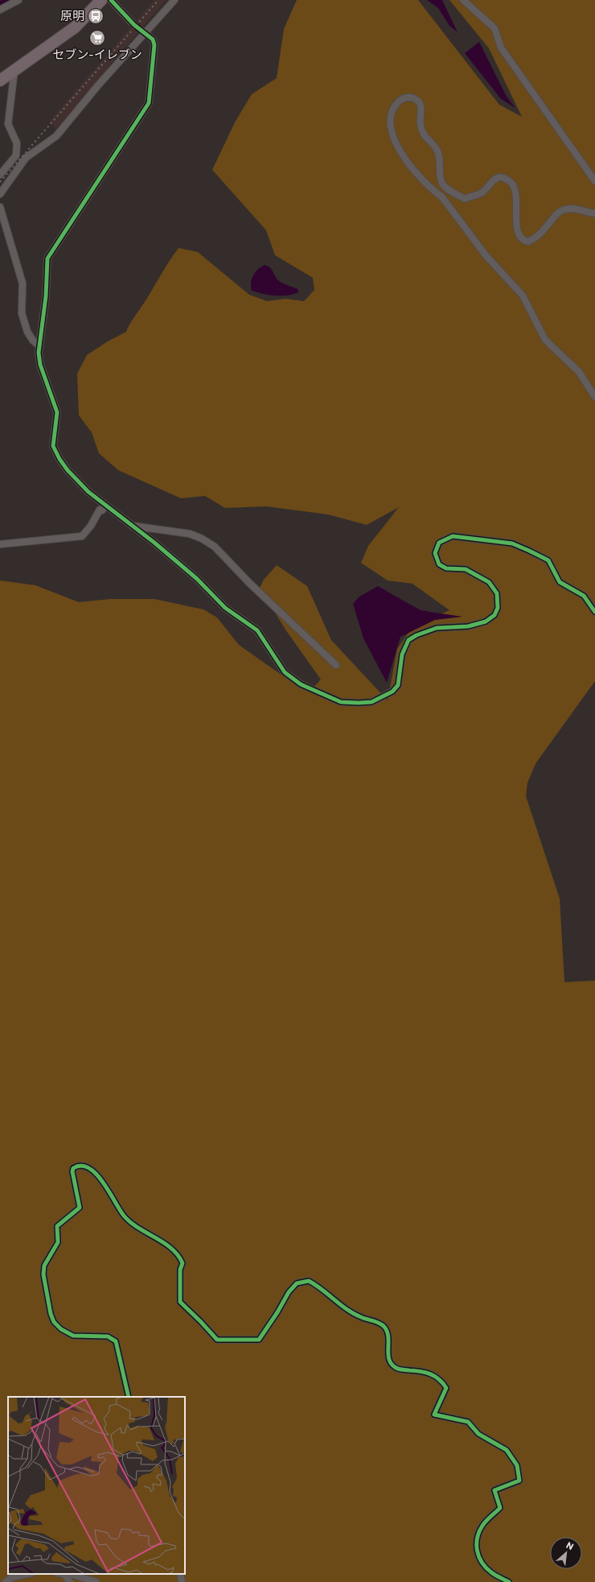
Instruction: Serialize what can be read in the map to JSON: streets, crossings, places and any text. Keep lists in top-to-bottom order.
{
  "places": {
    "bus stop": ["原明"],
    "supermarket": ["セブン-イレブン"]
  },
  "north": "top right"
}
